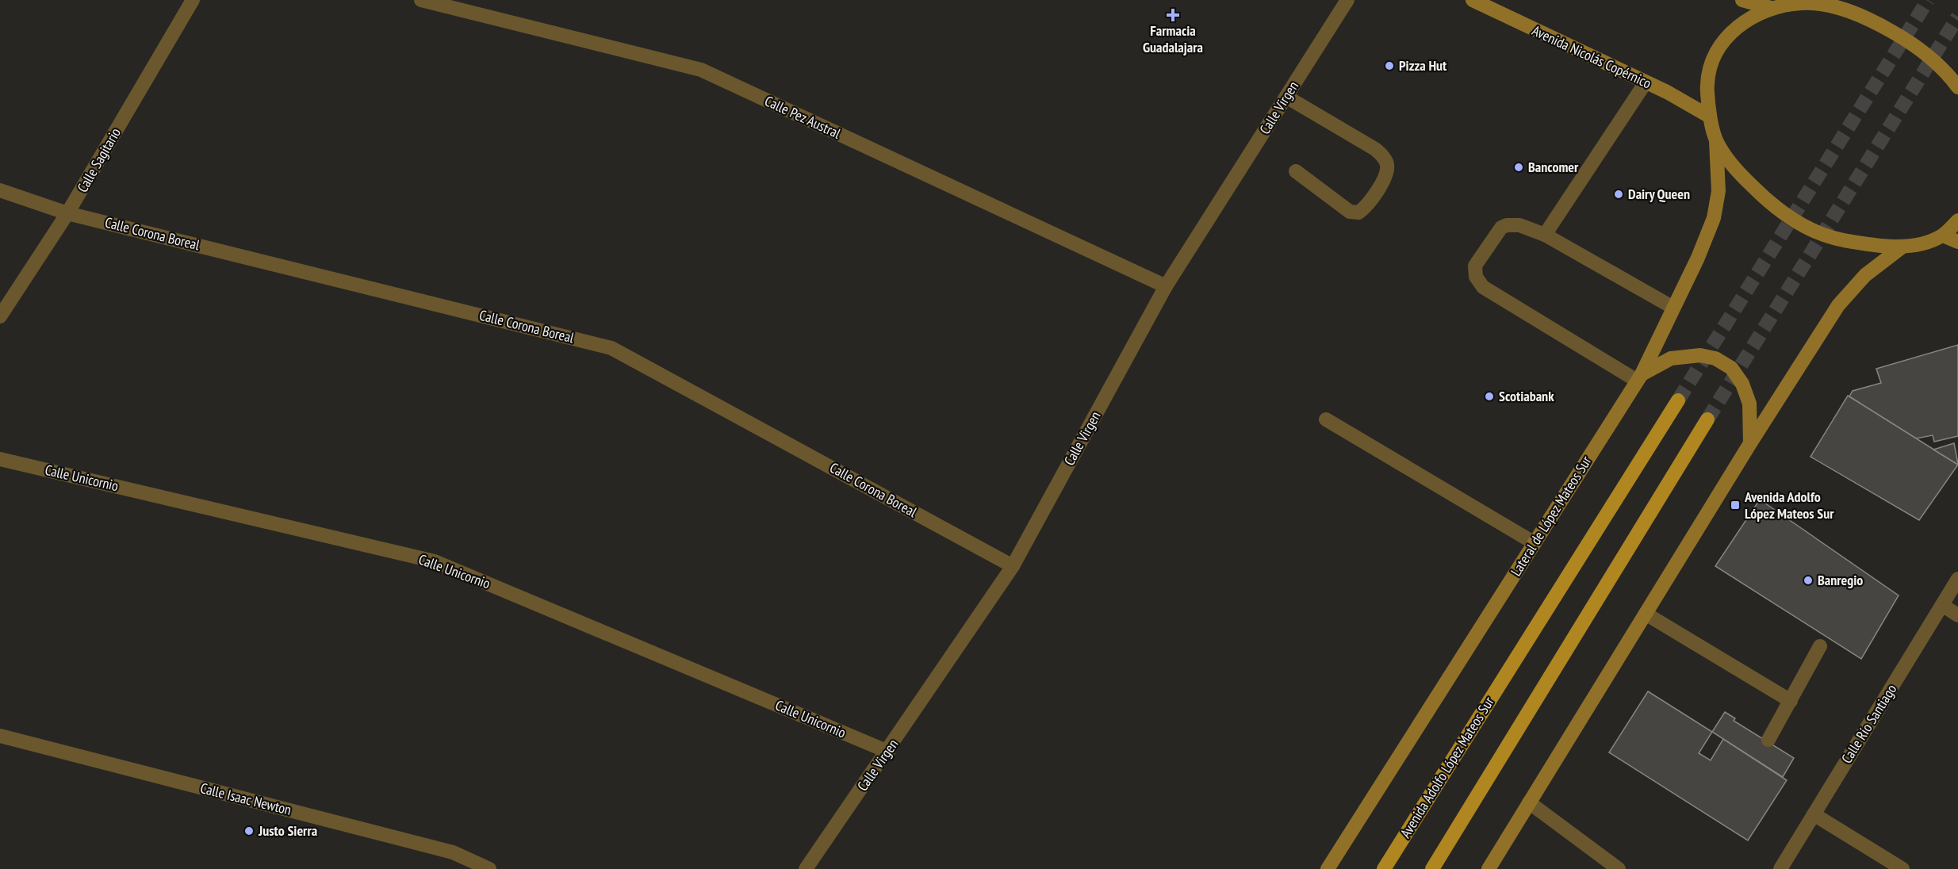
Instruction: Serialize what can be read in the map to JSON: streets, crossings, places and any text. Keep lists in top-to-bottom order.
{
  "streets": {
    "main road": ["Avenida Nicolás Copérnico", "Lateral de López Mateos Sur", "Avenida Adolfo López Mateos Sur"],
    "street": [
      "Calle Virgen",
      "Calle Pez Austral",
      "Calle Sagitario",
      "Calle Corona Boreal",
      "Calle Unicornio",
      "Calle Río Santiago",
      "Calle Isaac Newton"
    ]
  },
  "crossings": [
    ["Calle Virgen", "Calle Pez Austral"],
    ["Calle Virgen", "Calle Corona Boreal"],
    ["Calle Virgen", "Calle Unicornio"],
    ["Calle Sagitario", "Calle Corona Boreal"]
  ],
  "places": {
    "health": ["Farmacia Guadalajara"],
    "other": [
      "Pizza Hut",
      "Bancomer",
      "Dairy Queen",
      "Scotiabank",
      "Banregio",
      "Justo Sierra"
    ],
    "transit": ["Avenida Adolfo López Mateos Sur"]
  }
}
